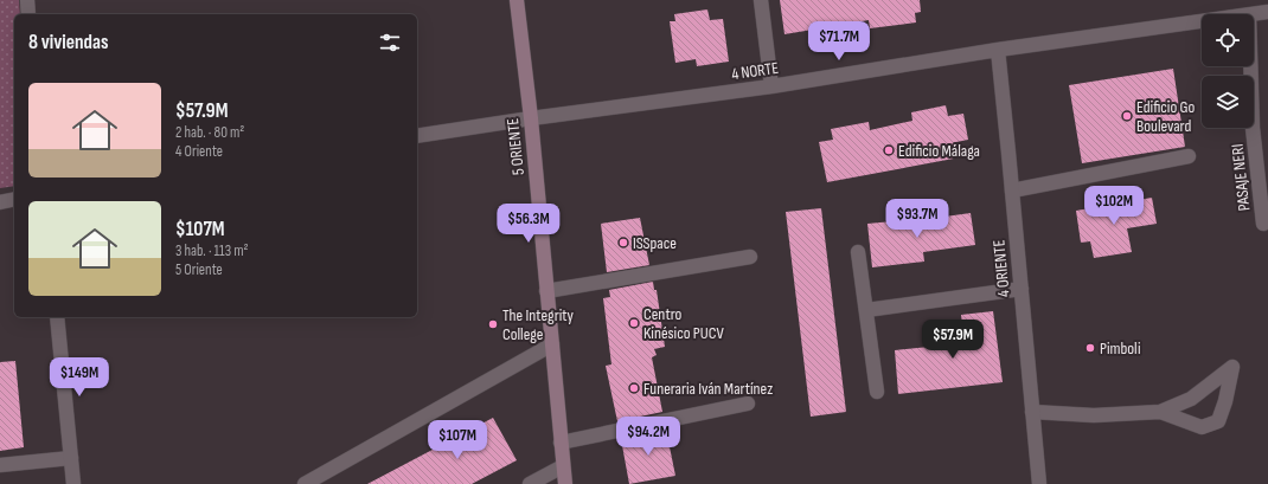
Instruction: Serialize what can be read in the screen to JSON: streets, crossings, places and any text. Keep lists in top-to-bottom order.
{
  "streets": {
    "main road": ["5 ORIENTE"],
    "street": ["4 NORTE", "PASAJE NERI", "4 ORIENTE"]
  },
  "crossings": [
    ["4 NORTE", "5 ORIENTE"],
    ["4 NORTE", "4 ORIENTE"]
  ],
  "places": [
    "Edificio Go Boulevard",
    "Edificio Málaga",
    "ISSpace",
    "Centro Kinésico PUCV",
    "The Integrity College",
    "Pimboli",
    "Funeraria Iván Martínez"
  ],
  "page": {
    "heading": "8 viviendas",
    "price": [
      "$71.7M",
      "$102M",
      "$93.7M",
      "$56.3M",
      "$57.9M",
      "$149M",
      "$94.2M",
      "$107M"
    ],
    "list": [
      {
        "name": "$57.9M",
        "note": "2 hab. · 80 m² · 4 Oriente"
      },
      {
        "name": "$107M",
        "note": "3 hab. · 113 m² · 5 Oriente"
      }
    ]
  }
}
